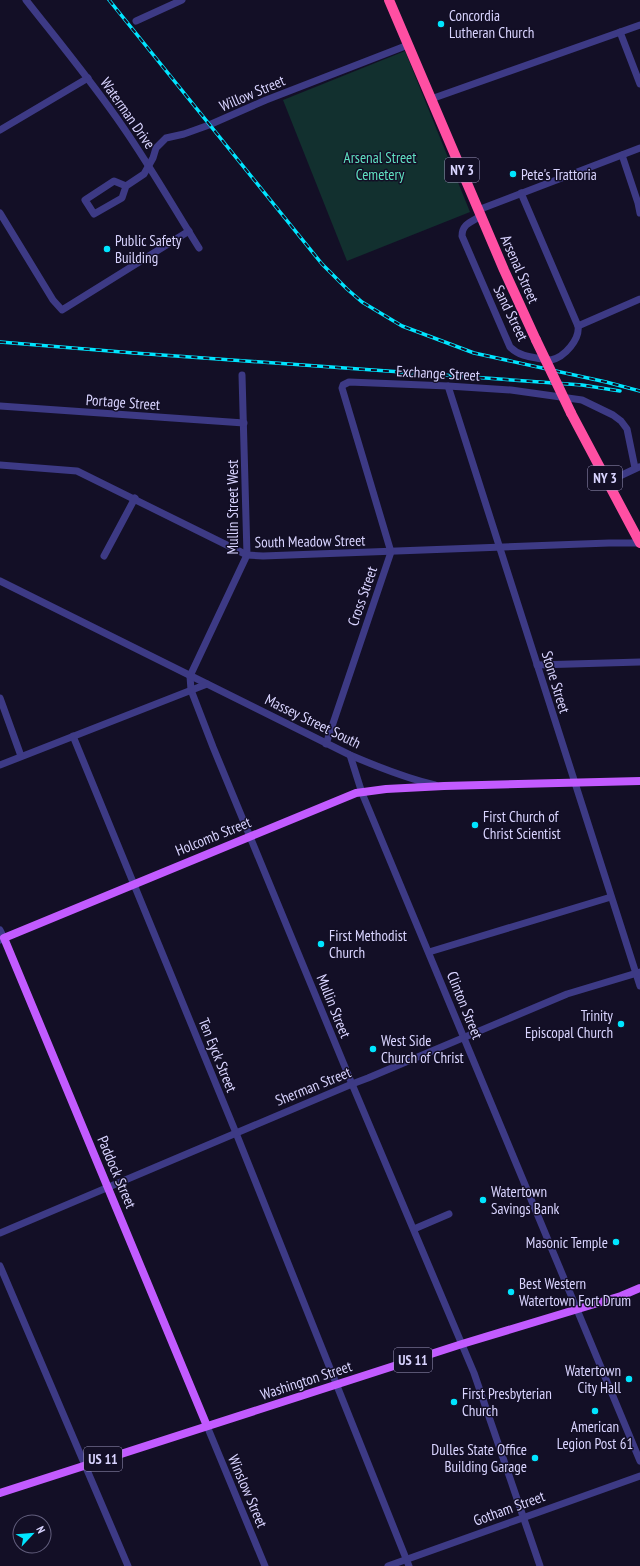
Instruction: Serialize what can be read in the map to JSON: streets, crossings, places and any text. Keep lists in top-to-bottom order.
{
  "streets": {
    "highway": ["NY 3", "Arsenal Street"],
    "main road": [
      "Massey Street South",
      "Holcomb Street",
      "Paddock Street",
      "US 11",
      "Washington Street"
    ],
    "street": [
      "Willow Street",
      "Waterman Drive",
      "Sand Street",
      "Exchange Street",
      "Portage Street",
      "Mullin Street West",
      "South Meadow Street",
      "Cross Street",
      "Stone Street",
      "Clinton Street",
      "Mullin Street",
      "Ten Eyck Street",
      "Sherman Street",
      "Winslow Street",
      "Gotham Street"
    ]
  },
  "crossings": [
    ["Willow Street", "Waterman Drive"],
    ["Willow Street", "Arsenal Street"],
    ["Arsenal Street", "Sand Street"],
    ["Arsenal Street", "South Meadow Street"],
    ["Exchange Street", "Cross Street"],
    ["Exchange Street", "Stone Street"],
    ["Portage Street", "Mullin Street West"],
    ["Mullin Street West", "South Meadow Street"],
    ["Mullin Street West", "Massey Street South"],
    ["Mullin Street West", "Mullin Street"],
    ["South Meadow Street", "Cross Street"],
    ["South Meadow Street", "Stone Street"],
    ["Cross Street", "Massey Street South"],
    ["Stone Street", "Massey Street South"],
    ["Stone Street", "Sherman Street"],
    ["Massey Street South", "Holcomb Street"],
    ["Massey Street South", "Clinton Street"],
    ["Massey Street South", "Mullin Street"],
    ["Holcomb Street", "Clinton Street"],
    ["Holcomb Street", "Mullin Street"],
    ["Holcomb Street", "Ten Eyck Street"],
    ["Holcomb Street", "Paddock Street"],
    ["Clinton Street", "Sherman Street"],
    ["Clinton Street", "Washington Street"],
    ["Mullin Street", "Sherman Street"],
    ["Mullin Street", "Washington Street"],
    ["Mullin Street", "Gotham Street"],
    ["Ten Eyck Street", "Sherman Street"],
    ["Ten Eyck Street", "Washington Street"],
    ["Ten Eyck Street", "Gotham Street"],
    ["Sherman Street", "Paddock Street"],
    ["Paddock Street", "Washington Street"],
    ["Paddock Street", "Winslow Street"],
    ["Washington Street", "Winslow Street"]
  ],
  "parks": ["Arsenal Street Cemetery"],
  "places": [
    "Concordia Lutheran Church",
    "Pete's Trattoria",
    "Public Safety Building",
    "First Church of Christ Scientist",
    "First Methodist Church",
    "Trinity Episcopal Church",
    "West Side Church of Christ",
    "Watertown Savings Bank",
    "Masonic Temple",
    "Best Western Watertown Fort Drum",
    "Watertown City Hall",
    "First Presbyterian Church",
    "American Legion Post 61",
    "Dulles State Office Building Garage"
  ],
  "north": "top right"
}
